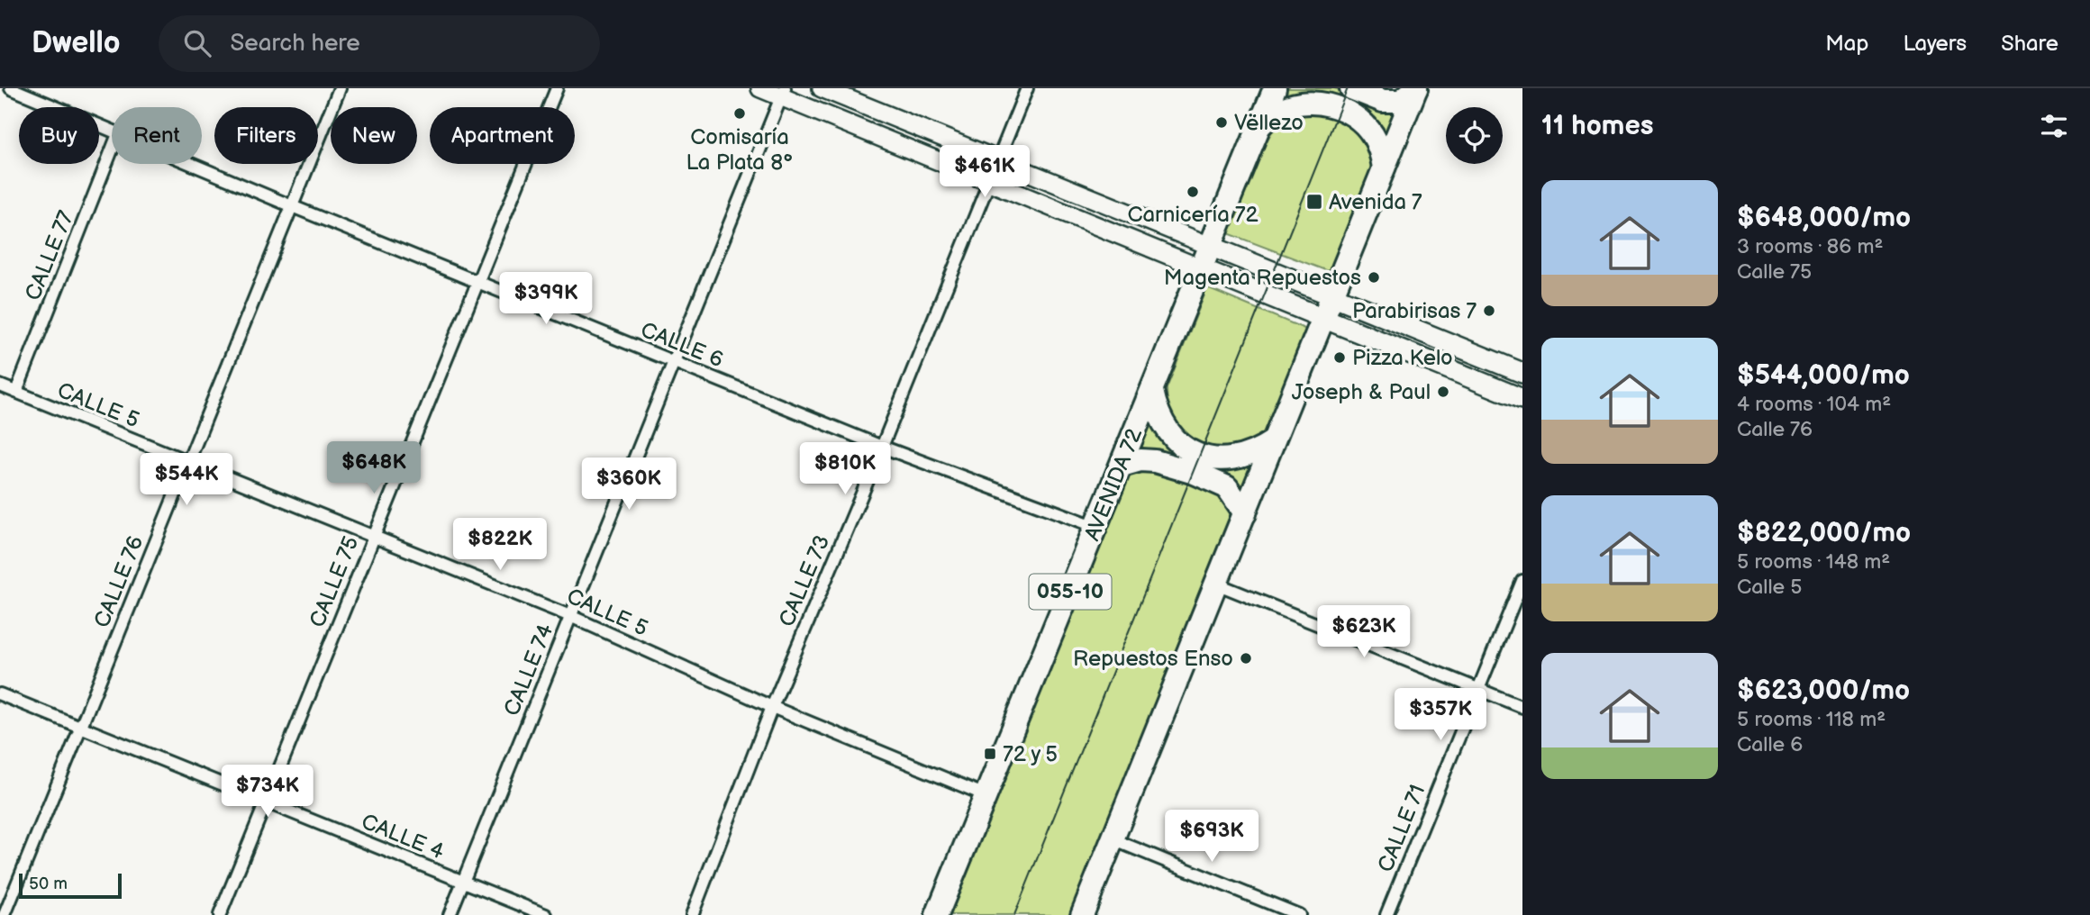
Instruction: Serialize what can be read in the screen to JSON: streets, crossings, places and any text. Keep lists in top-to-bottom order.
{
  "streets": {
    "highway": ["AVENIDA 72", "055-10"],
    "street": [
      "CALLE 77",
      "CALLE 6",
      "CALLE 5",
      "CALLE 73",
      "CALLE 76",
      "CALLE 75",
      "CALLE 74",
      "CALLE 71",
      "CALLE 4"
    ]
  },
  "crossings": [
    ["CALLE 77", "CALLE 5"],
    ["CALLE 6", "AVENIDA 72"],
    ["CALLE 6", "CALLE 73"],
    ["CALLE 6", "CALLE 76"],
    ["CALLE 6", "CALLE 75"],
    ["CALLE 6", "CALLE 74"],
    ["CALLE 5", "AVENIDA 72"],
    ["CALLE 5", "CALLE 73"],
    ["CALLE 5", "CALLE 76"],
    ["CALLE 5", "CALLE 75"],
    ["CALLE 5", "CALLE 74"],
    ["CALLE 76", "CALLE 4"],
    ["CALLE 75", "CALLE 4"],
    ["CALLE 74", "CALLE 4"]
  ],
  "places": {
    "other": [
      "Comisaría La Plata 8°",
      "Vëllezo",
      "Carnicería 72",
      "Magenta Repuestos",
      "Parabirisas 7",
      "Pizza Kelo",
      "Joseph & Paul",
      "Repuestos Enso"
    ],
    "transit": ["Avenida 7", "72 y 5"]
  },
  "scale_bar": "50 m",
  "page": {
    "header": "Dwello",
    "search": "Search here",
    "nav": ["Map", "Layers", "Share"],
    "heading": "11 homes",
    "chip": [
      "Buy",
      "Rent",
      "Filters",
      "New",
      "Apartment"
    ],
    "price": [
      "$461K",
      "$399K",
      "$648K",
      "$810K",
      "$544K",
      "$360K",
      "$822K",
      "$623K",
      "$357K",
      "$734K",
      "$693K"
    ],
    "list": [
      {
        "name": "$648,000/mo",
        "note": "3 rooms · 86 m² · Calle 75"
      },
      {
        "name": "$544,000/mo",
        "note": "4 rooms · 104 m² · Calle 76"
      },
      {
        "name": "$822,000/mo",
        "note": "5 rooms · 148 m² · Calle 5"
      },
      {
        "name": "$623,000/mo",
        "note": "5 rooms · 118 m² · Calle 6"
      }
    ],
    "scale": "50 m"
  }
}
